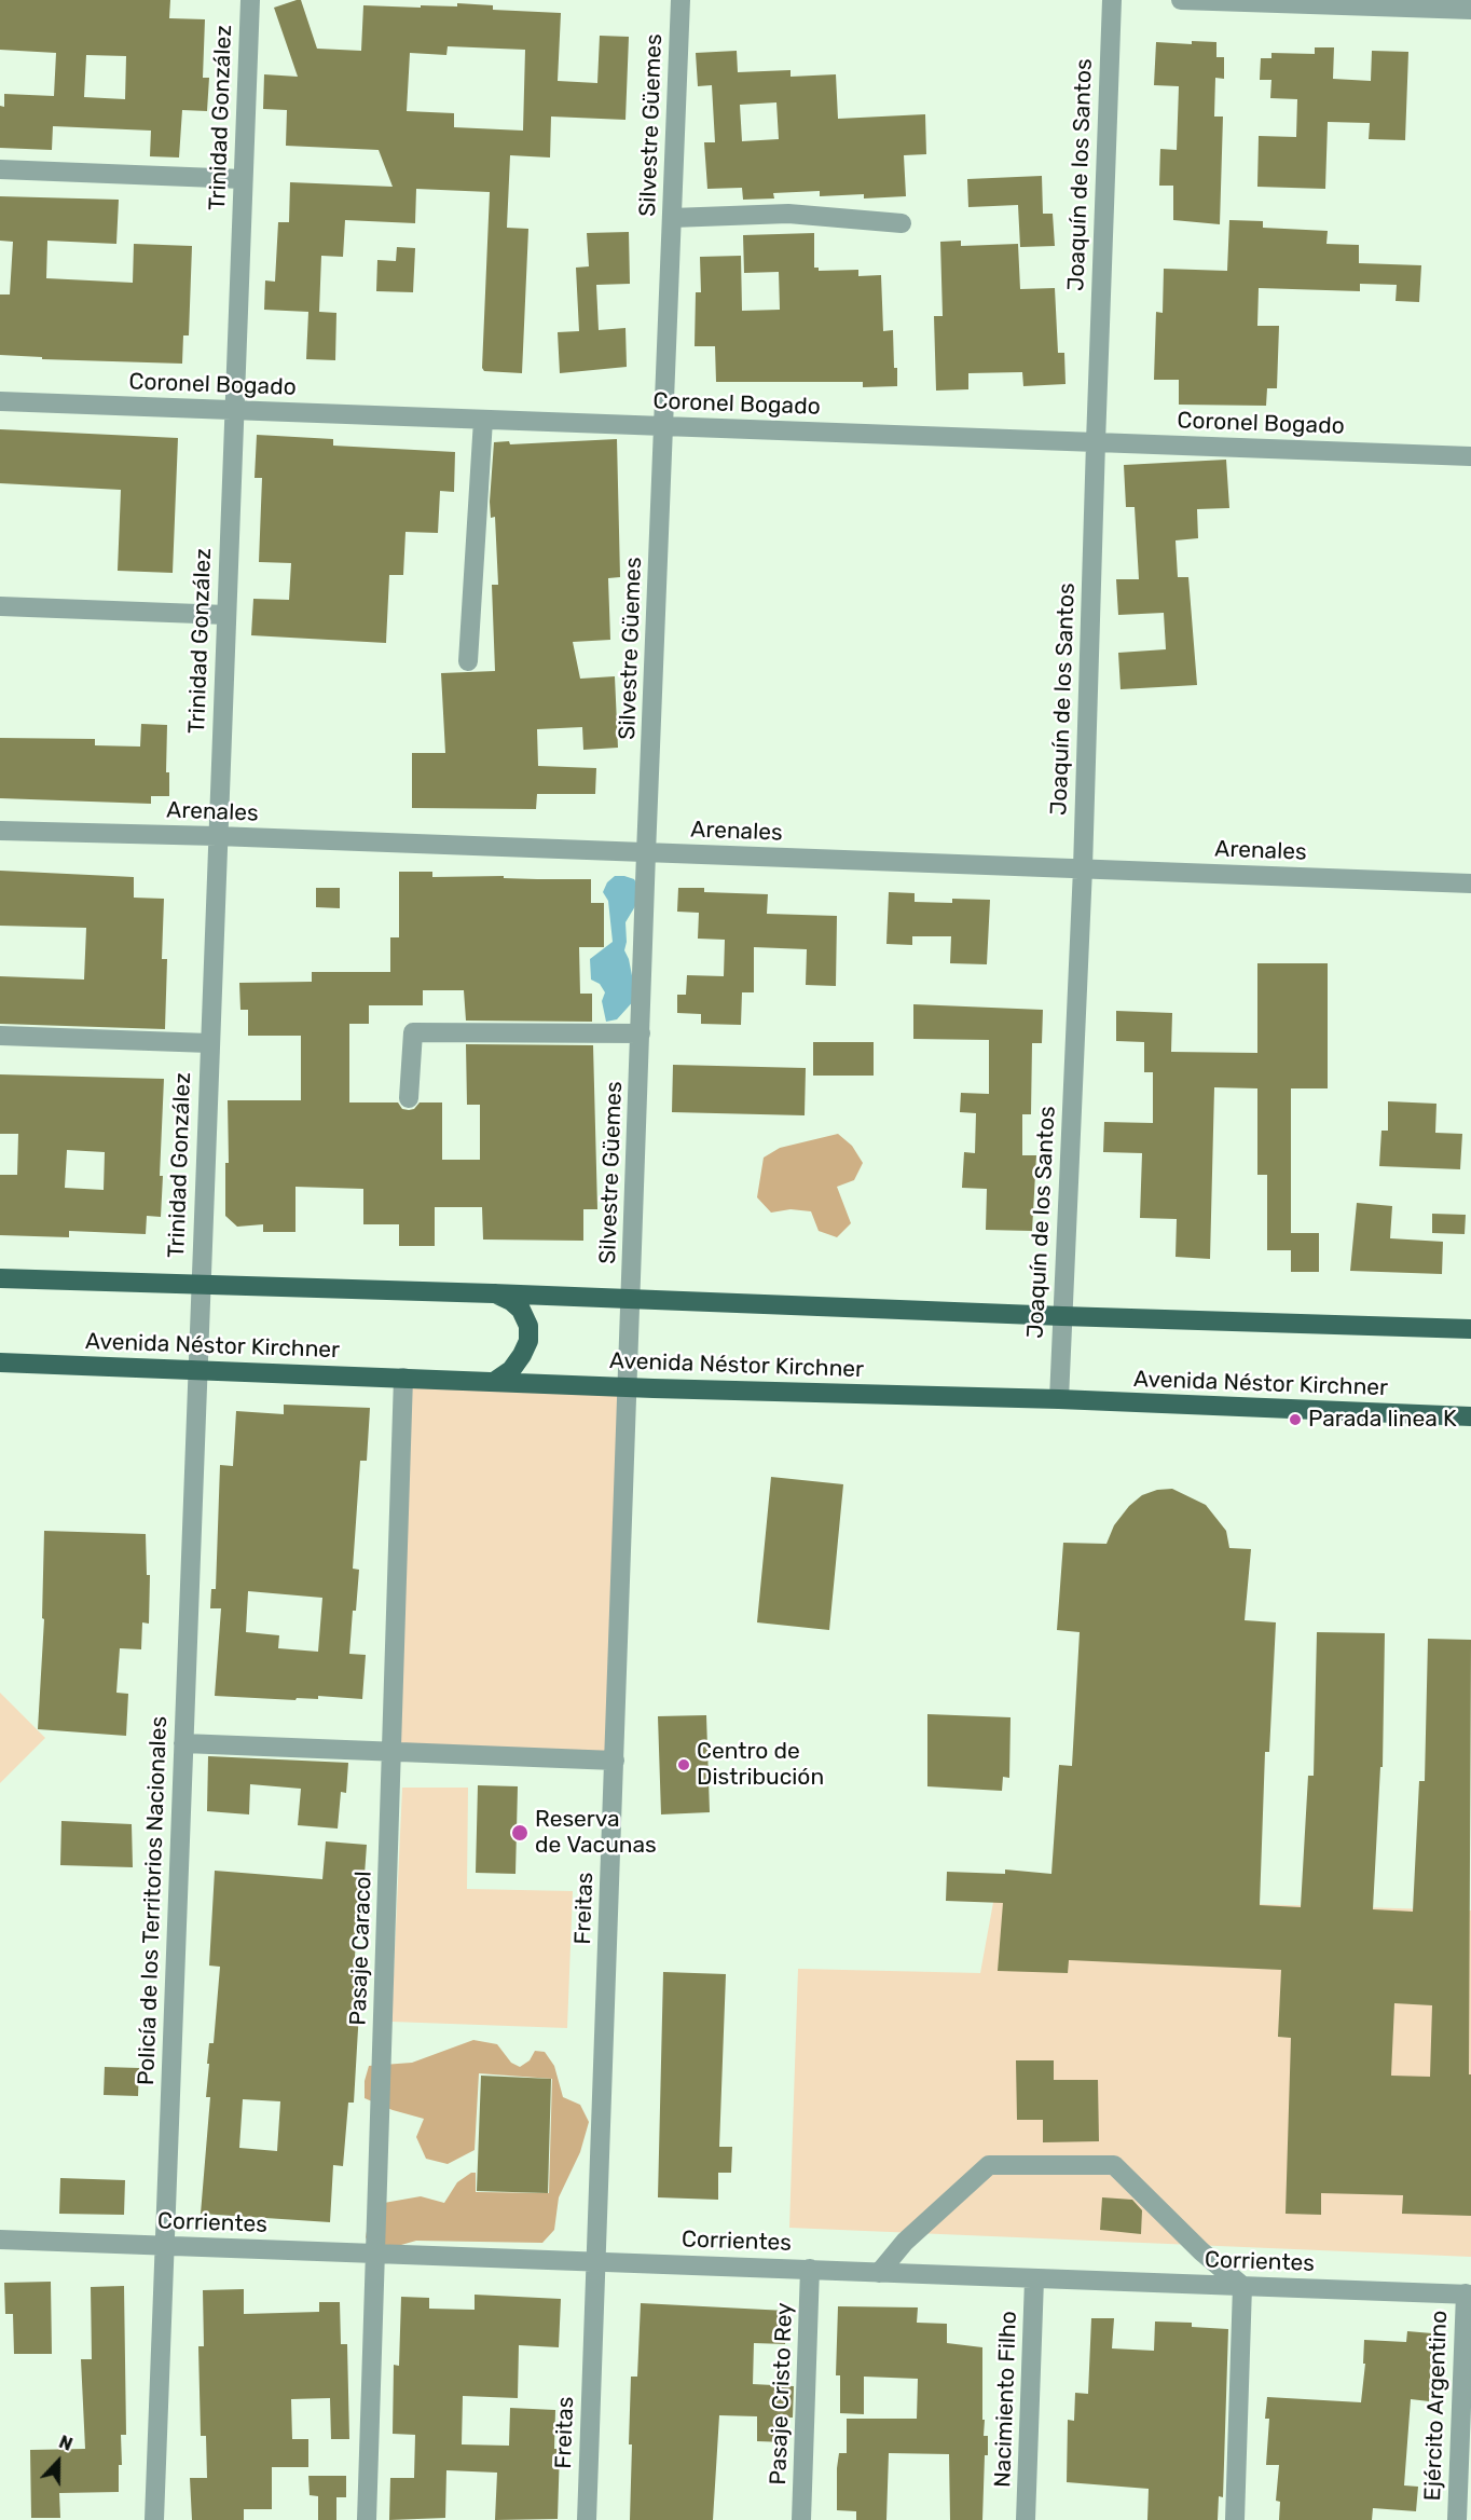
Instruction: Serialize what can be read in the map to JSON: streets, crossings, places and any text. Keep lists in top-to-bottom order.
{
  "streets": {
    "main road": ["Avenida Néstor Kirchner"],
    "street": [
      "Trinidad González",
      "Silvestre Güemes",
      "Joaquín de los Santos",
      "Coronel Bogado",
      "Arenales",
      "Policía de los Territorios Nacionales",
      "Freitas",
      "Pasaje Caracol",
      "Corrientes",
      "Pasaje Cristo Rey",
      "Nacimiento Filho",
      "Ejército Argentino"
    ]
  },
  "crossings": [
    ["Trinidad González", "Coronel Bogado"],
    ["Trinidad González", "Arenales"],
    ["Trinidad González", "Policía de los Territorios Nacionales"],
    ["Silvestre Güemes", "Coronel Bogado"],
    ["Silvestre Güemes", "Arenales"],
    ["Silvestre Güemes", "Freitas"],
    ["Joaquín de los Santos", "Coronel Bogado"],
    ["Joaquín de los Santos", "Arenales"],
    ["Joaquín de los Santos", "Avenida Néstor Kirchner"],
    ["Avenida Néstor Kirchner", "Policía de los Territorios Nacionales"],
    ["Avenida Néstor Kirchner", "Freitas"],
    ["Avenida Néstor Kirchner", "Pasaje Caracol"],
    ["Policía de los Territorios Nacionales", "Corrientes"],
    ["Freitas", "Corrientes"],
    ["Pasaje Caracol", "Corrientes"],
    ["Corrientes", "Pasaje Cristo Rey"],
    ["Corrientes", "Nacimiento Filho"],
    ["Corrientes", "Ejército Argentino"]
  ],
  "places": ["Parada linea K", "Centro de Distribución", "Reserva de Vacunas"],
  "north": "top"
}
